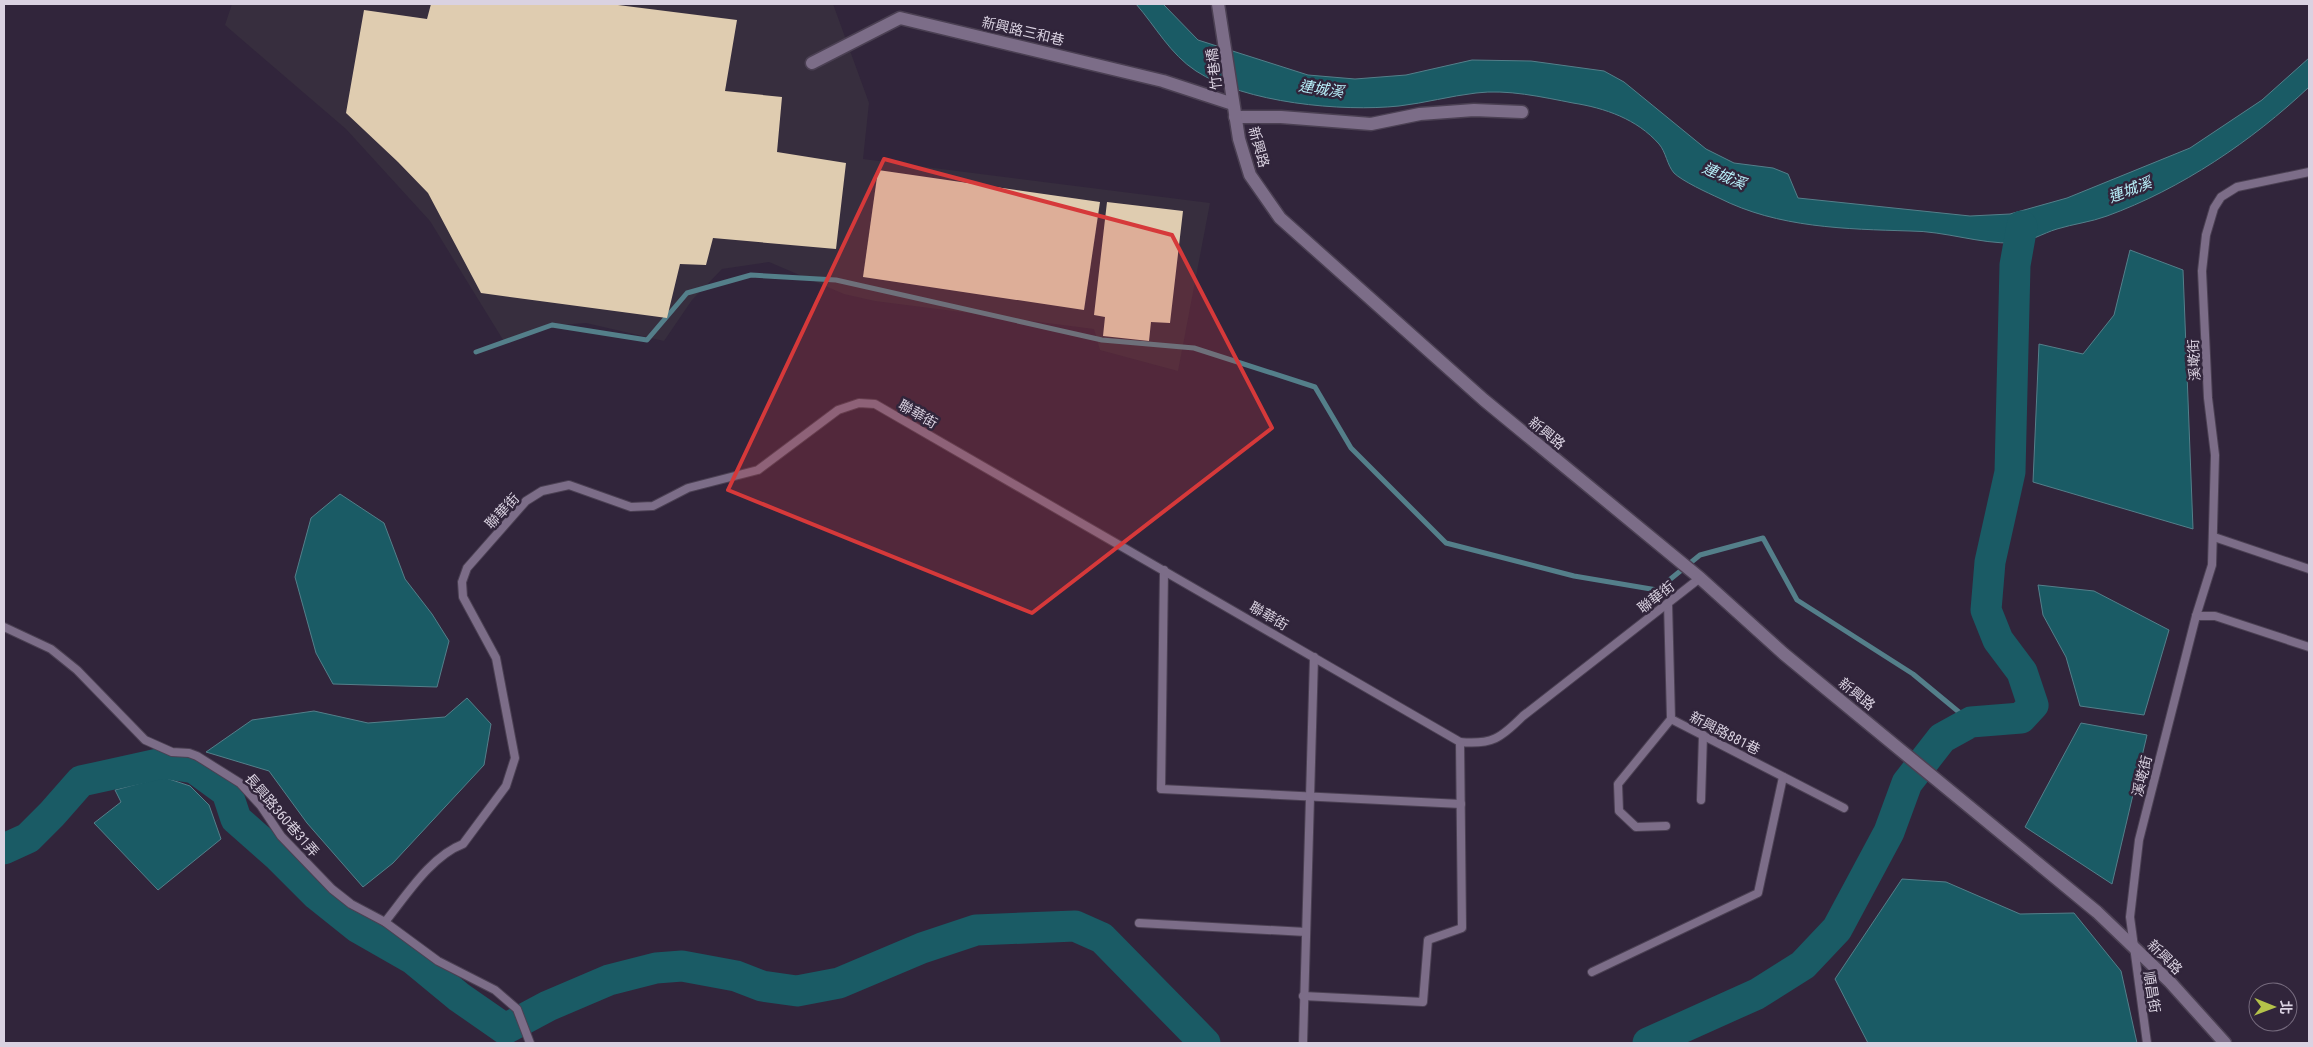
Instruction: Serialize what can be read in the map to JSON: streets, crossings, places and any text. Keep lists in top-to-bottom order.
{
  "streets": {
    "street": ["新興路三和巷", "竹巷橋", "新興路"],
    "lane": [
      "溪墘街",
      "聯華街",
      "新興路881巷",
      "長興路360巷31弄",
      "順昌街"
    ]
  },
  "crossings": [
    ["新興路三和巷", "竹巷橋"],
    ["新興路三和巷", "新興路"],
    ["竹巷橋", "新興路"],
    ["新興路", "溪墘街"],
    ["新興路", "聯華街"],
    ["新興路", "順昌街"],
    ["溪墘街", "順昌街"],
    ["聯華街", "新興路881巷"],
    ["聯華街", "長興路360巷31弄"]
  ],
  "water": ["連城溪"],
  "north": "right"
}
